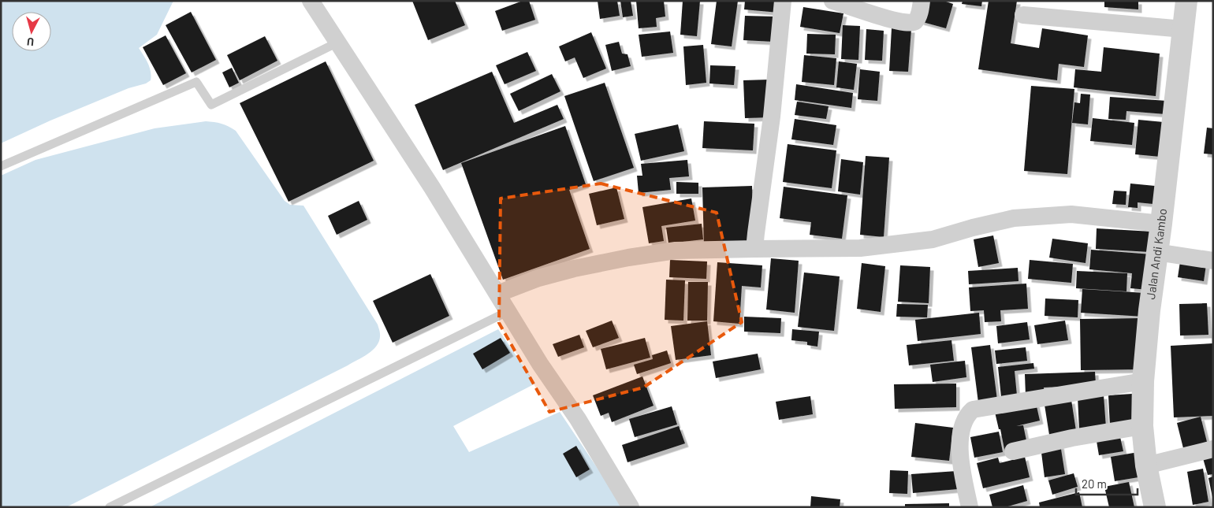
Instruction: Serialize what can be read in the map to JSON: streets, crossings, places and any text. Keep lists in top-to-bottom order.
{
  "streets": {
    "street": ["Jalan Andi Kambo"]
  },
  "scale_bar": "20 m",
  "north": "bottom"
}
